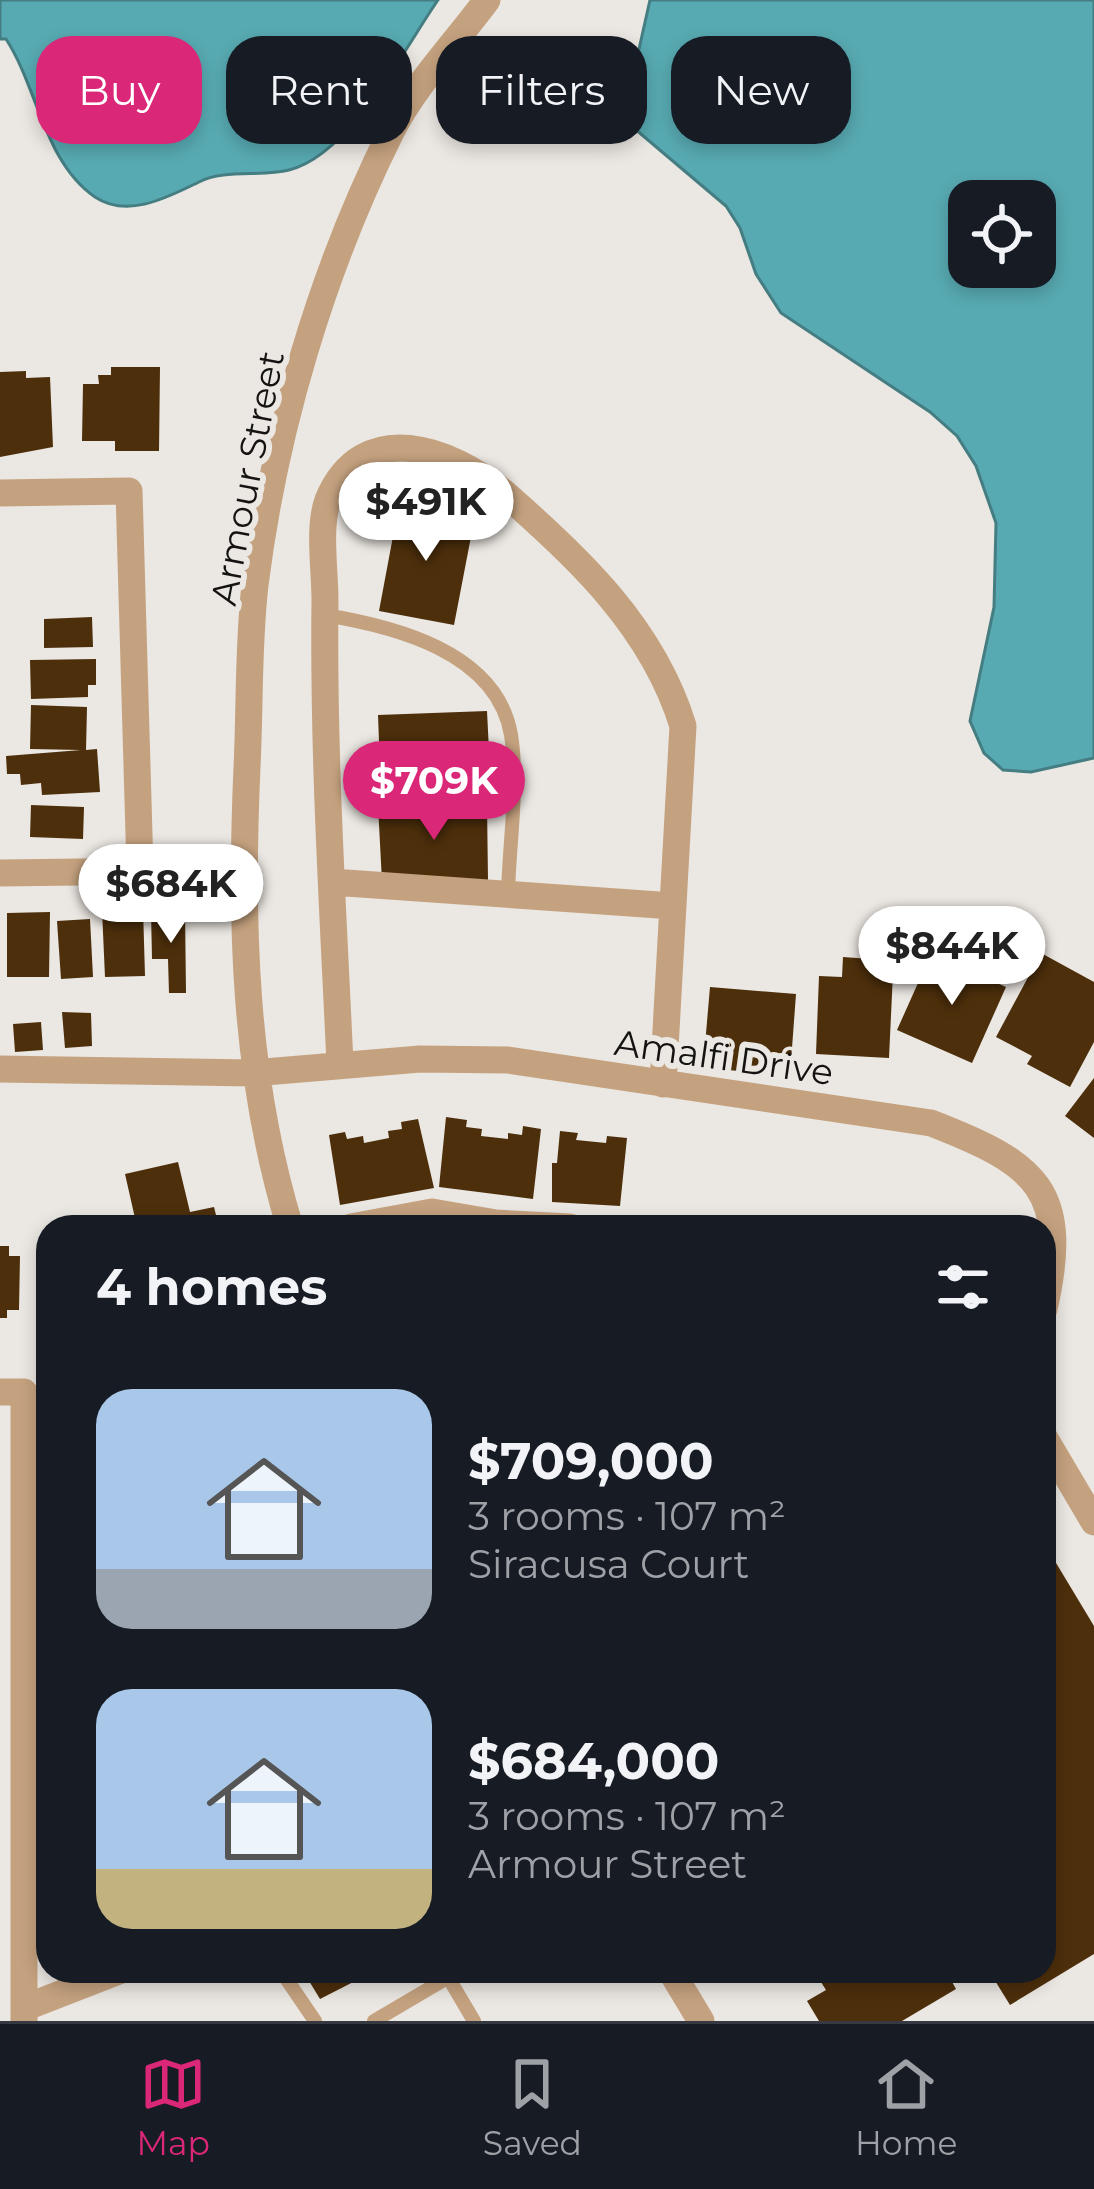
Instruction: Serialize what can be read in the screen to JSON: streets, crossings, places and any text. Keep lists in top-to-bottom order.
{
  "streets": {
    "street": ["Armour Street", "Amalfi Drive"]
  },
  "crossings": [
    ["Armour Street", "Amalfi Drive"]
  ],
  "page": {
    "chip": [
      "Buy",
      "Rent",
      "Filters",
      "New"
    ],
    "price": [
      "$491K",
      "$709K",
      "$684K",
      "$844K"
    ],
    "heading": "4 homes",
    "list": [
      {
        "name": "$709,000",
        "note": "3 rooms · 107 m² · Siracusa Court"
      },
      {
        "name": "$684,000",
        "note": "3 rooms · 107 m² · Armour Street"
      }
    ],
    "tabs": ["Map", "Saved", "Home"]
  }
}
